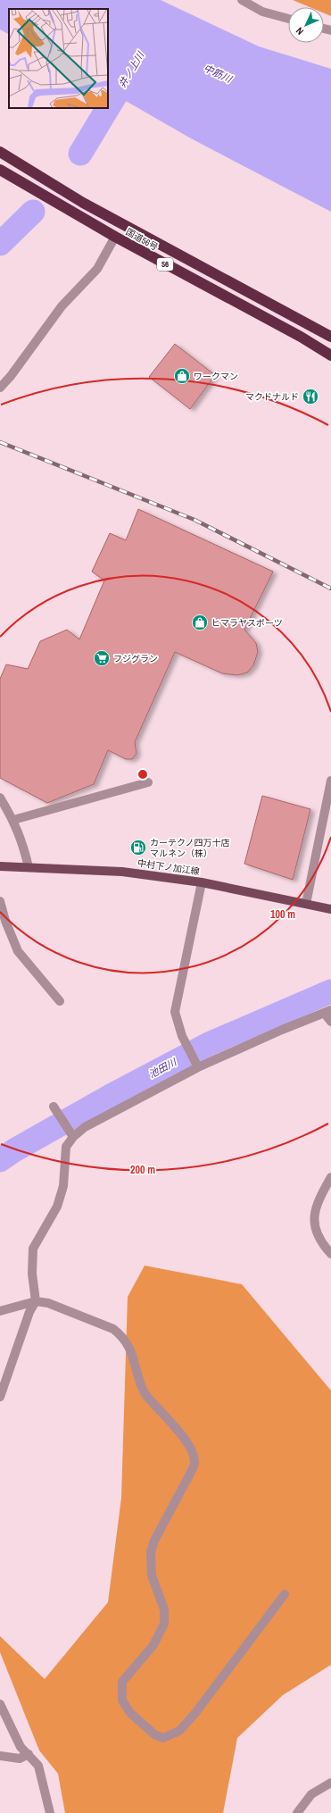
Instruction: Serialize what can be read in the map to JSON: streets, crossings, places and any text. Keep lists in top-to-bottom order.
{
  "streets": {
    "highway": ["国道56号", "56"],
    "main road": ["中村下ノ加江線"]
  },
  "water": ["井ノ上川", "中筋川", "池田川"],
  "places": {
    "shop": ["ワークマン", "ヒマラヤスポーツ"],
    "restaurant": ["マクドナルド"],
    "supermarket": ["フジグラン"],
    "fuel station": ["カーテクノ四万十店 マルネン（株）"]
  },
  "north": "bottom left",
  "rings": ["100 m", "200 m"]
}
